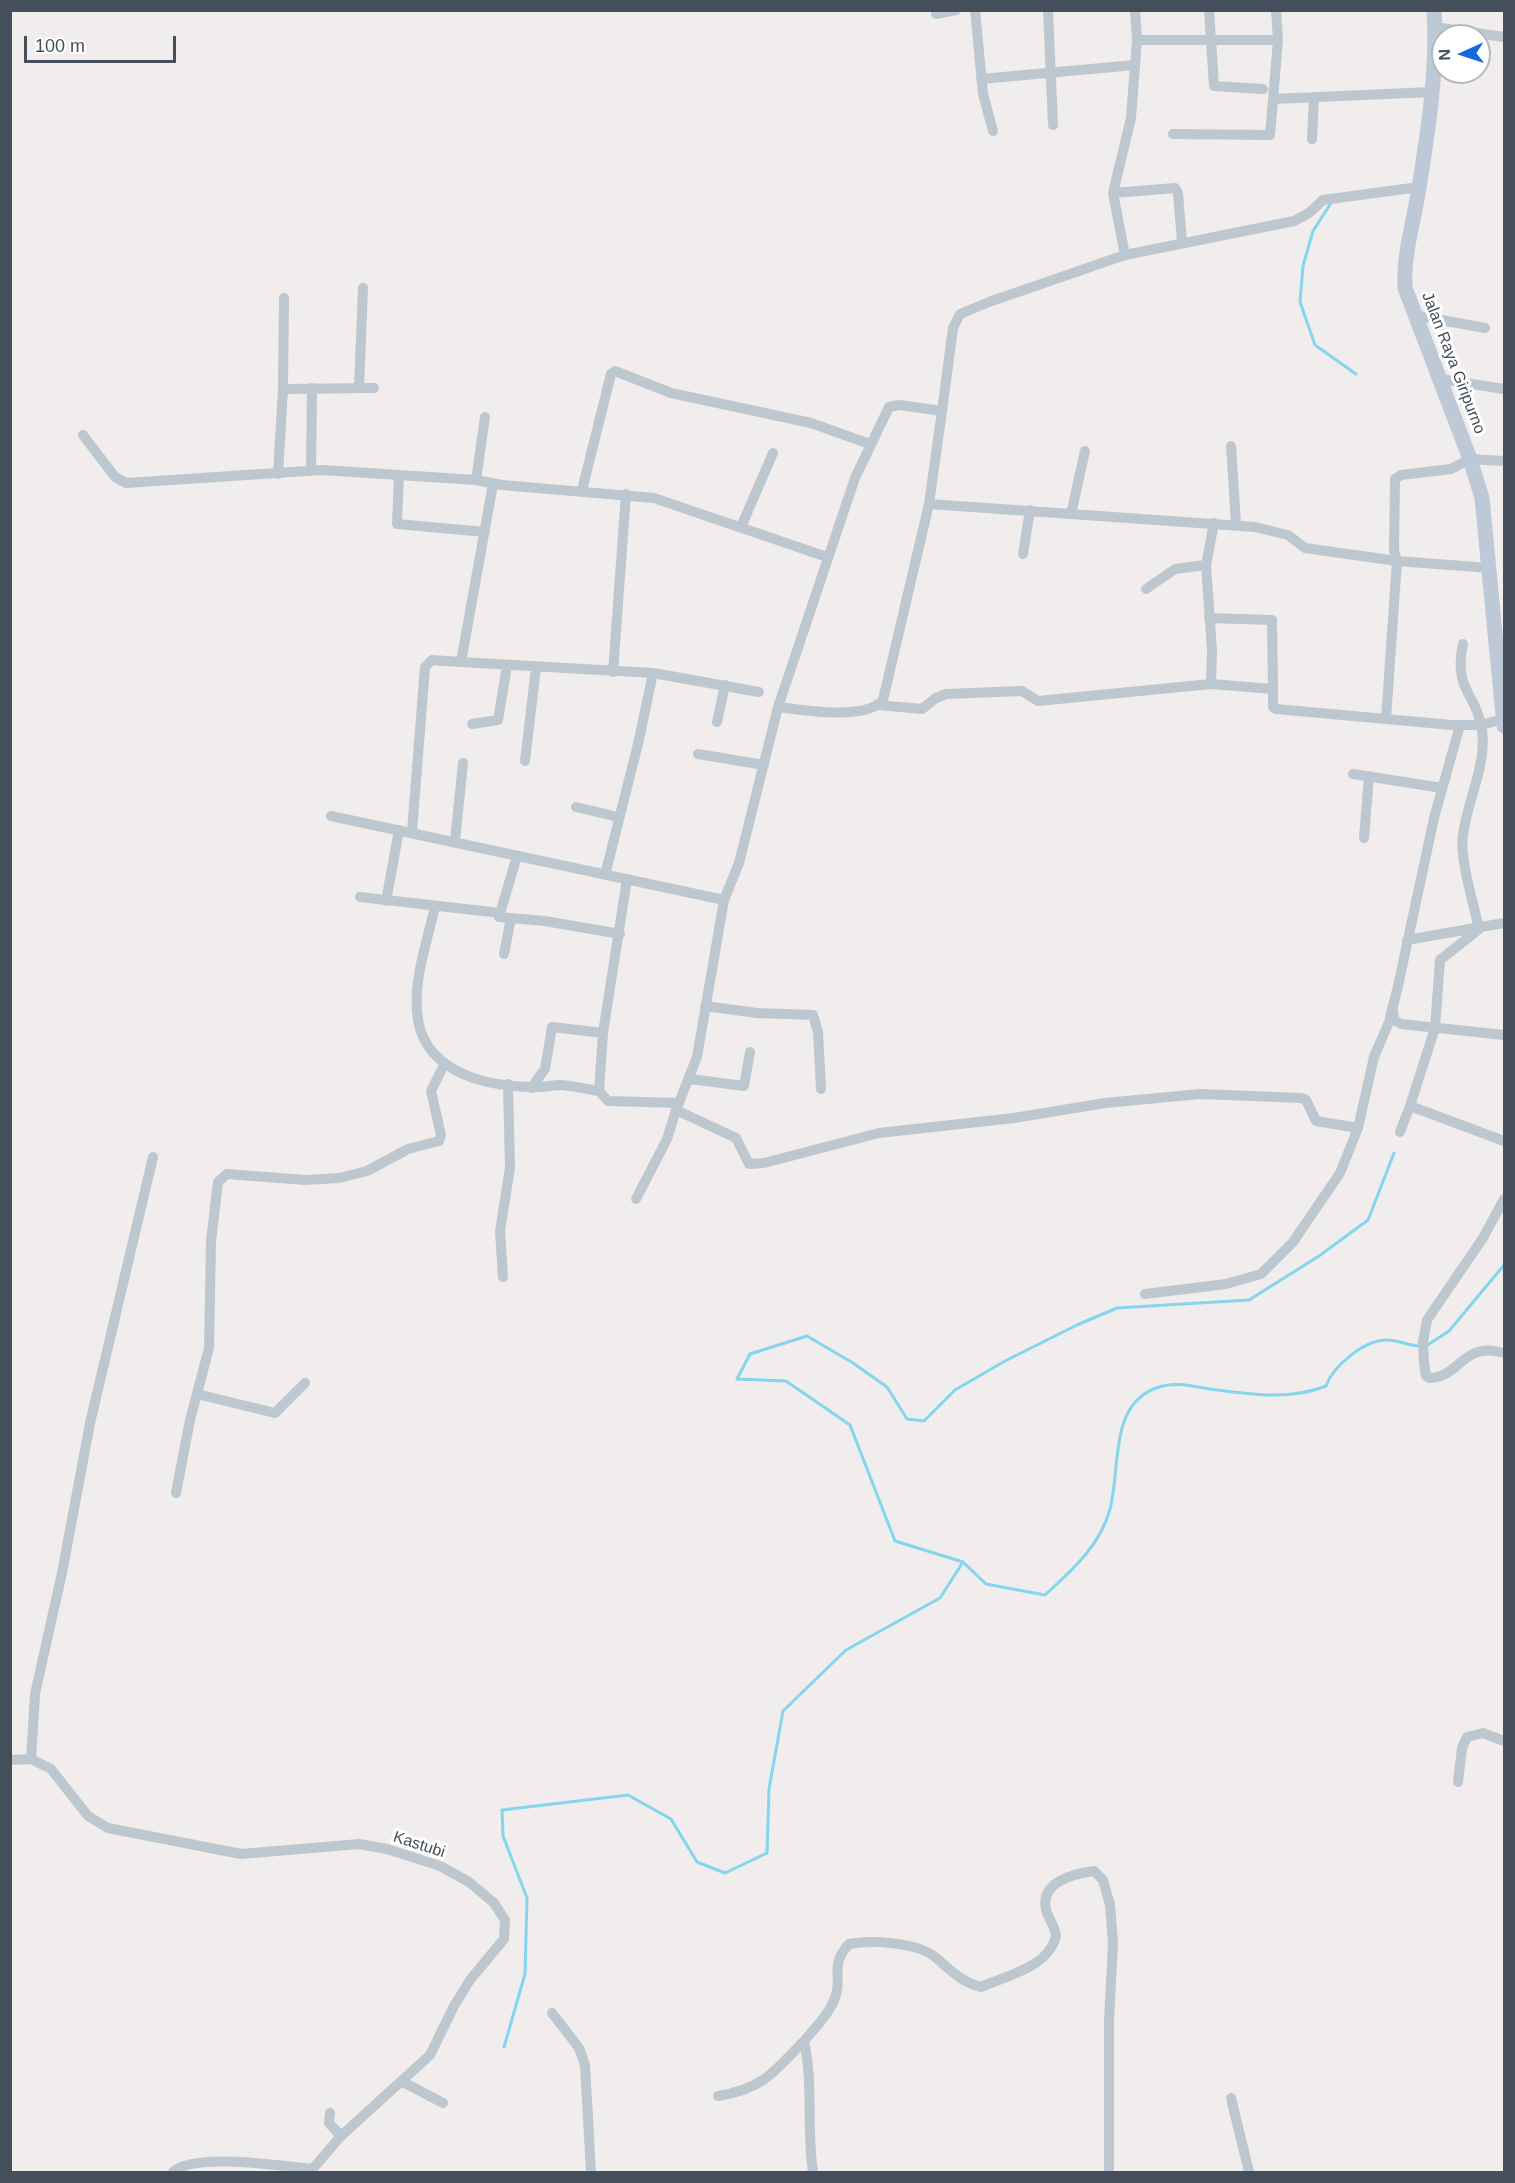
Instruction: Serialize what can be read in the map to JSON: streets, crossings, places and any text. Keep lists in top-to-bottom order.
{
  "streets": {
    "main road": ["Jalan Raya Giripurno"],
    "street": ["Kastubi"]
  },
  "scale_bar": "100 m",
  "north": "left"
}
